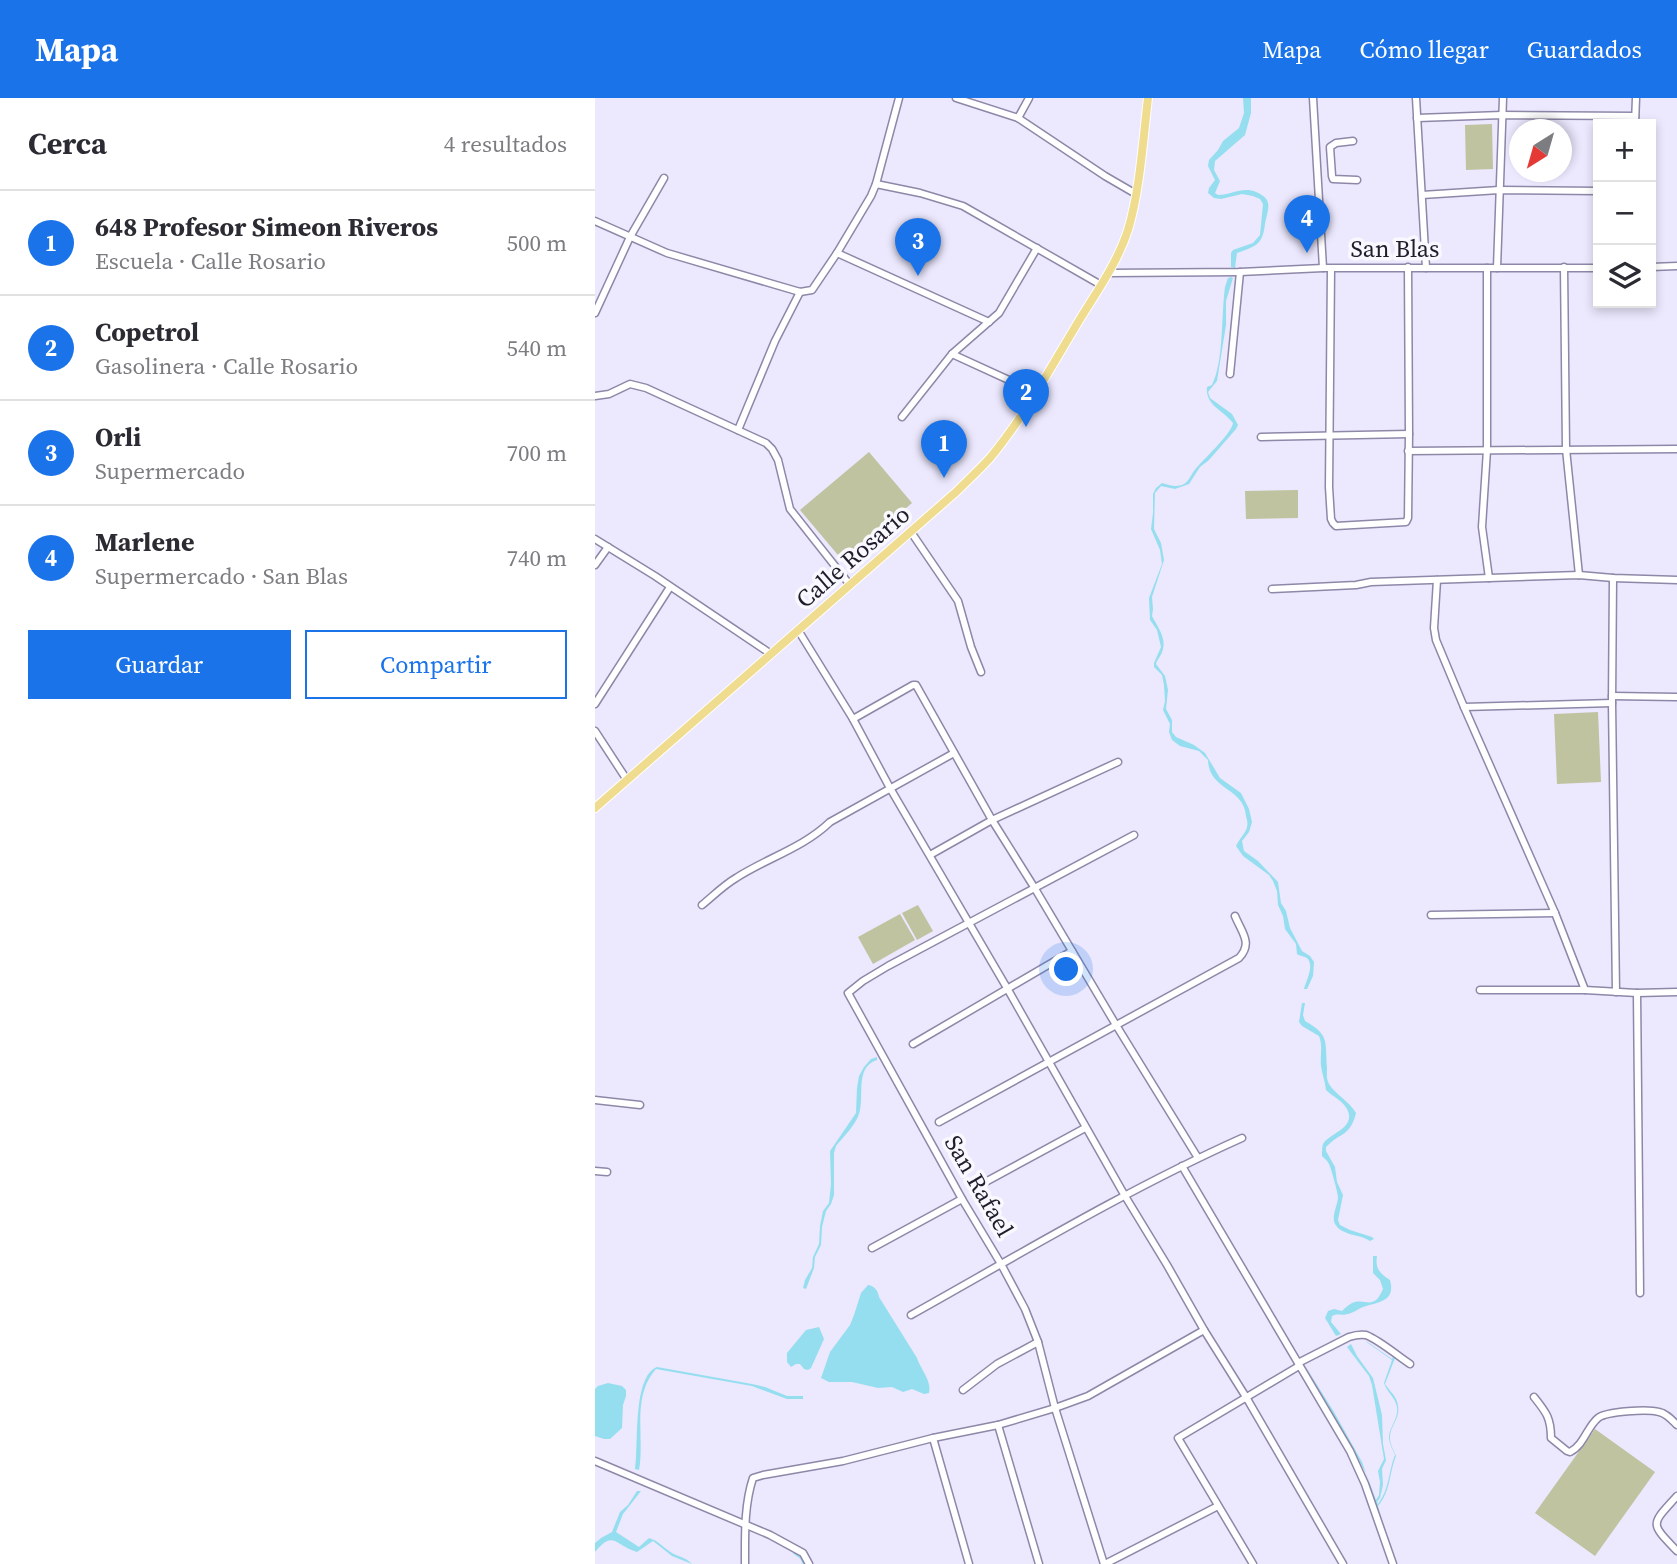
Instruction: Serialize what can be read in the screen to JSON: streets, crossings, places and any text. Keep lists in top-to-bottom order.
{
  "streets": {
    "main road": ["Calle Rosario"],
    "street": ["San Blas", "San Rafael"]
  },
  "crossings": [
    ["San Blas", "Calle Rosario"]
  ],
  "north": "bottom left",
  "page": {
    "header": "Mapa",
    "nav": ["Mapa", "Cómo llegar", "Guardados"],
    "heading": ["Cerca", "4 resultados"],
    "map_buttons": ["+", "−"],
    "list": [
      {
        "mark": "1",
        "name": "648 Profesor Simeon Riveros",
        "note": "Escuela · Calle Rosario",
        "value": "500 m"
      },
      {
        "mark": "2",
        "name": "Copetrol",
        "note": "Gasolinera · Calle Rosario",
        "value": "540 m"
      },
      {
        "mark": "3",
        "name": "Orli",
        "note": "Supermercado",
        "value": "700 m"
      },
      {
        "mark": "4",
        "name": "Marlene",
        "note": "Supermercado · San Blas",
        "value": "740 m"
      }
    ],
    "pins": [
      "4",
      "3",
      "2",
      "1"
    ],
    "buttons": ["Guardar", "Compartir"]
  }
}
